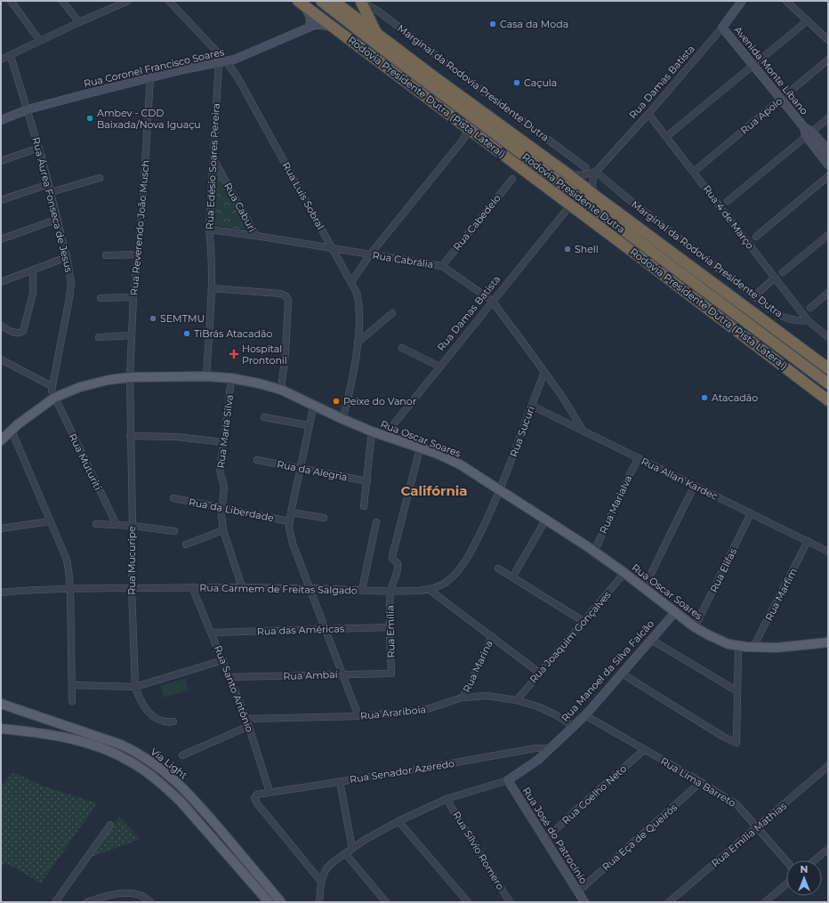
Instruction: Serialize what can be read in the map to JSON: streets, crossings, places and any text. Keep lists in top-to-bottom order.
{
  "streets": {
    "highway": ["Rodovia Presidente Dutra (Pista Lateral)", "Rodovia Presidente Dutra"],
    "main road": ["Rua Oscar Soares", "Via Light"],
    "street": [
      "Rua Coronel Francisco Soares",
      "Avenida Monte Líbano",
      "Rua Damas Batista",
      "Marginal da Rodovia Presidente Dutra",
      "Rua Apolo",
      "Rua Edésio Soares Pereira",
      "Rua Luís Sobral",
      "Rua Áurea Fonseca de Jesus",
      "Rua Caburi",
      "Rua 4 de Março",
      "Rua Cabedelo",
      "Rua Reverendo João Musch",
      "Rua Cabrália",
      "Rua Maria Silva",
      "Rua Sucuri",
      "Rua Muturiti",
      "Rua da Alegria",
      "Rua Allan Kardec",
      "Rua Marialva",
      "Rua da Liberdade",
      "Rua Mucuripe",
      "Rua Elifas",
      "Rua Carmem de Freitas Salgado",
      "Rua Marfim",
      "Rua das Américas",
      "Rua Emília",
      "Rua Joaquim Gonçalves",
      "Rua Marina",
      "Rua Manoel da Silva Falcão",
      "Rua Ambaí",
      "Rua Santo Antônio",
      "Rua Arariboia",
      "Rua Senador Azeredo",
      "Rua Lima Barreto",
      "Rua Coelho Neto",
      "Rua Emília Mathias",
      "Rua José do Patrocínio",
      "Rua Eça de Queirós",
      "Rua Sílvio Romero"
    ]
  },
  "crossings": [
    ["Rua Coronel Francisco Soares", "Rodovia Presidente Dutra (Pista Lateral)"],
    ["Rua Coronel Francisco Soares", "Rua Edésio Soares Pereira"],
    ["Rua Coronel Francisco Soares", "Rua Luís Sobral"],
    ["Rua Coronel Francisco Soares", "Rua Áurea Fonseca de Jesus"],
    ["Rua Coronel Francisco Soares", "Rua Reverendo João Musch"],
    ["Avenida Monte Líbano", "Rua Damas Batista"],
    ["Avenida Monte Líbano", "Rua Apolo"],
    ["Rua Damas Batista", "Marginal da Rodovia Presidente Dutra"],
    ["Rua Damas Batista", "Rodovia Presidente Dutra (Pista Lateral)"],
    ["Rua Damas Batista", "Rua 4 de Março"],
    ["Rua Damas Batista", "Rua Cabrália"],
    ["Rua Damas Batista", "Rua Oscar Soares"],
    ["Marginal da Rodovia Presidente Dutra", "Rua 4 de Março"],
    ["Rua Apolo", "Rua 4 de Março"],
    ["Rua Edésio Soares Pereira", "Rua Luís Sobral"],
    ["Rua Edésio Soares Pereira", "Rua Caburi"],
    ["Rua Edésio Soares Pereira", "Rua Cabrália"],
    ["Rua Edésio Soares Pereira", "Rua Oscar Soares"],
    ["Rua Luís Sobral", "Rua Cabrália"],
    ["Rua Luís Sobral", "Rua Oscar Soares"],
    ["Rua Áurea Fonseca de Jesus", "Rua Oscar Soares"],
    ["Rua Áurea Fonseca de Jesus", "Rua Muturiti"],
    ["Rua Caburi", "Rua Cabrália"],
    ["Rua Cabedelo", "Rua Cabrália"],
    ["Rua Reverendo João Musch", "Rua Oscar Soares"],
    ["Rua Reverendo João Musch", "Rua Mucuripe"],
    ["Rua Cabrália", "Rua Sucuri"],
    ["Rua Cabrália", "Rua Allan Kardec"],
    ["Rua Maria Silva", "Rua Oscar Soares"],
    ["Rua Maria Silva", "Rua da Liberdade"],
    ["Rua Maria Silva", "Rua Carmem de Freitas Salgado"],
    ["Rua Sucuri", "Rua Oscar Soares"],
    ["Rua Sucuri", "Rua Allan Kardec"],
    ["Rua Sucuri", "Rua Carmem de Freitas Salgado"],
    ["Rua Oscar Soares", "Rua Muturiti"],
    ["Rua Oscar Soares", "Rua Marialva"],
    ["Rua Oscar Soares", "Rua Mucuripe"],
    ["Rua Oscar Soares", "Rua Elifas"],
    ["Rua Oscar Soares", "Rua Carmem de Freitas Salgado"],
    ["Rua Oscar Soares", "Rua Marfim"],
    ["Rua Oscar Soares", "Rua Emília"],
    ["Rua Oscar Soares", "Rua Joaquim Gonçalves"],
    ["Rua Oscar Soares", "Rua Manoel da Silva Falcão"],
    ["Rua Allan Kardec", "Rua Marialva"],
    ["Rua Allan Kardec", "Rua Elifas"],
    ["Rua Allan Kardec", "Rua Marfim"],
    ["Rua Mucuripe", "Rua Carmem de Freitas Salgado"],
    ["Rua Carmem de Freitas Salgado", "Rua Emília"],
    ["Rua Carmem de Freitas Salgado", "Rua Santo Antônio"],
    ["Rua das Américas", "Rua Emília"],
    ["Rua das Américas", "Rua Santo Antônio"],
    ["Rua Emília", "Rua Ambaí"],
    ["Rua Joaquim Gonçalves", "Rua Arariboia"],
    ["Rua Marina", "Rua Arariboia"],
    ["Rua Manoel da Silva Falcão", "Rua Arariboia"],
    ["Rua Manoel da Silva Falcão", "Rua Senador Azeredo"],
    ["Rua Manoel da Silva Falcão", "Rua Lima Barreto"],
    ["Rua Manoel da Silva Falcão", "Rua José do Patrocínio"],
    ["Rua Manoel da Silva Falcão", "Rua Sílvio Romero"],
    ["Rua Ambaí", "Rua Santo Antônio"],
    ["Rua Santo Antônio", "Rua Arariboia"],
    ["Rua Santo Antônio", "Rua Senador Azeredo"],
    ["Rua Lima Barreto", "Rua Coelho Neto"],
    ["Rua Lima Barreto", "Rua Emília Mathias"],
    ["Rua Lima Barreto", "Rua Eça de Queirós"],
    ["Rua Coelho Neto", "Rua José do Patrocínio"],
    ["Rua José do Patrocínio", "Rua Eça de Queirós"]
  ],
  "districts": ["Califórnia"],
  "places": {
    "other": [
      "Casa da Moda",
      "Caçula",
      "Ambev - CDD Baixada/Nova Iguaçu",
      "Shell",
      "SEMTMU",
      "TiBrás Atacadão",
      "Atacadão",
      "Peixe do Vanor"
    ],
    "health": ["Hospital Prontonil"]
  },
  "north": "top"
}
